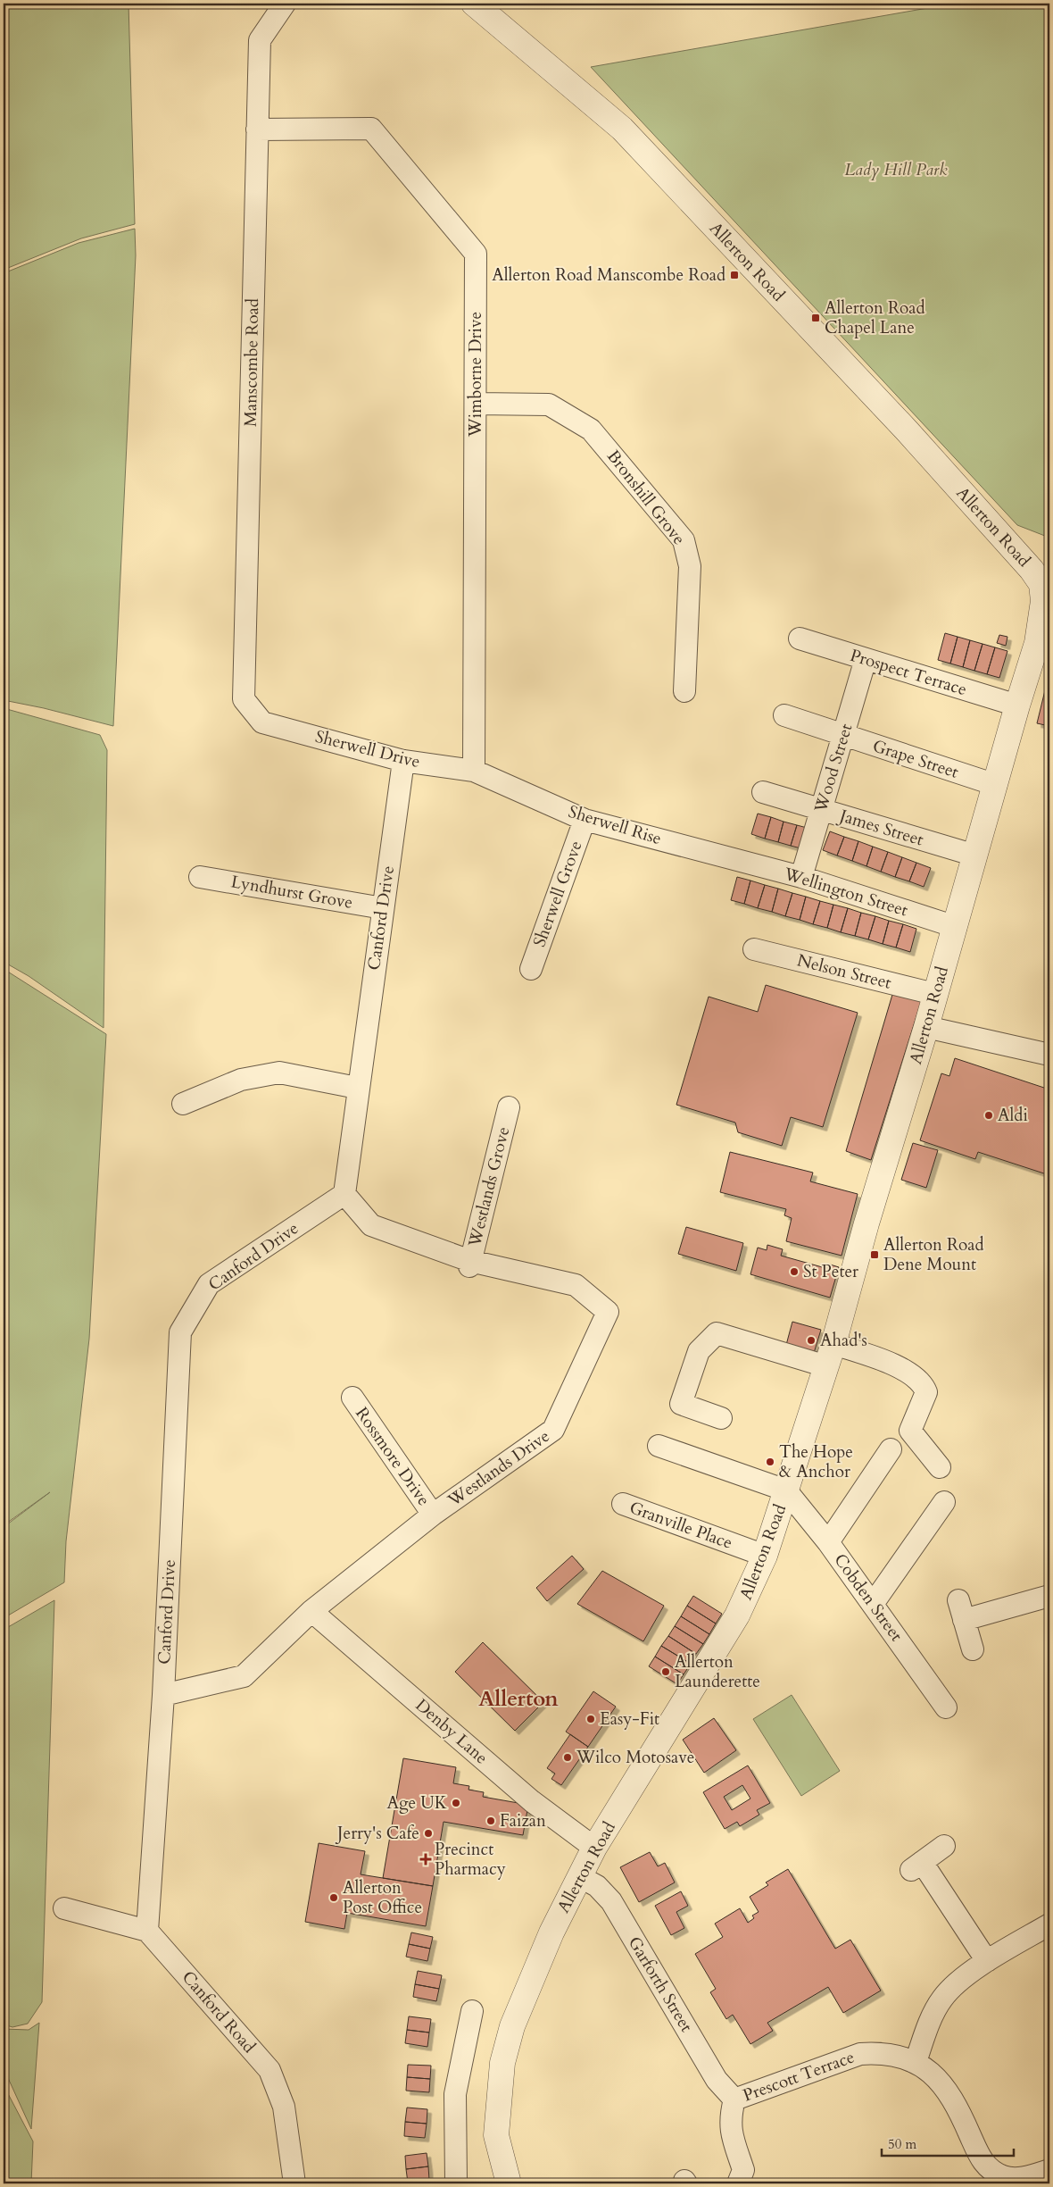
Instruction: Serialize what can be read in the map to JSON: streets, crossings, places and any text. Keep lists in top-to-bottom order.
{
  "streets": {
    "street": [
      "Allerton Road",
      "Manscombe Road",
      "Wimborne Drive",
      "Bronshill Grove",
      "Prospect Terrace",
      "Sherwell Drive",
      "Grape Street",
      "Wood Street",
      "Sherwell Rise",
      "James Street",
      "Lyndhurst Grove",
      "Wellington Street",
      "Sherwell Grove",
      "Canford Drive",
      "Nelson Street",
      "Westlands Grove",
      "Rossmore Drive",
      "Westlands Drive",
      "Granville Place",
      "Cobden Street",
      "Denby Lane",
      "Garforth Street",
      "Canford Road",
      "Prescott Terrace"
    ]
  },
  "crossings": [
    ["Allerton Road", "Prospect Terrace"],
    ["Allerton Road", "Grape Street"],
    ["Allerton Road", "James Street"],
    ["Allerton Road", "Wellington Street"],
    ["Allerton Road", "Nelson Street"],
    ["Allerton Road", "Granville Place"],
    ["Allerton Road", "Cobden Street"],
    ["Allerton Road", "Denby Lane"],
    ["Allerton Road", "Garforth Street"],
    ["Manscombe Road", "Wimborne Drive"],
    ["Manscombe Road", "Sherwell Drive"],
    ["Wimborne Drive", "Bronshill Grove"],
    ["Wimborne Drive", "Sherwell Drive"],
    ["Wimborne Drive", "Sherwell Rise"],
    ["Prospect Terrace", "Wood Street"],
    ["Sherwell Drive", "Sherwell Rise"],
    ["Sherwell Drive", "Canford Drive"],
    ["Grape Street", "Wood Street"],
    ["Wood Street", "James Street"],
    ["Wood Street", "Wellington Street"],
    ["Sherwell Rise", "Wellington Street"],
    ["Sherwell Rise", "Sherwell Grove"],
    ["Lyndhurst Grove", "Canford Drive"],
    ["Canford Drive", "Westlands Drive"],
    ["Canford Drive", "Canford Road"],
    ["Westlands Grove", "Westlands Drive"],
    ["Rossmore Drive", "Westlands Drive"],
    ["Westlands Drive", "Denby Lane"],
    ["Garforth Street", "Prescott Terrace"]
  ],
  "districts": ["Allerton"],
  "parks": ["Lady Hill Park"],
  "places": {
    "transit": ["Allerton Road Manscombe Road", "Allerton Road Chapel Lane", "Allerton Road Dene Mount"],
    "other": [
      "Aldi",
      "St Peter",
      "Ahad's",
      "The Hope & Anchor",
      "Allerton Launderette",
      "Easy-Fit",
      "Wilco Motosave",
      "Age UK",
      "Faizan",
      "Jerry's Cafe",
      "Allerton Post Office"
    ],
    "health": ["Precinct Pharmacy"]
  },
  "scale_bar": "50 m"
}
